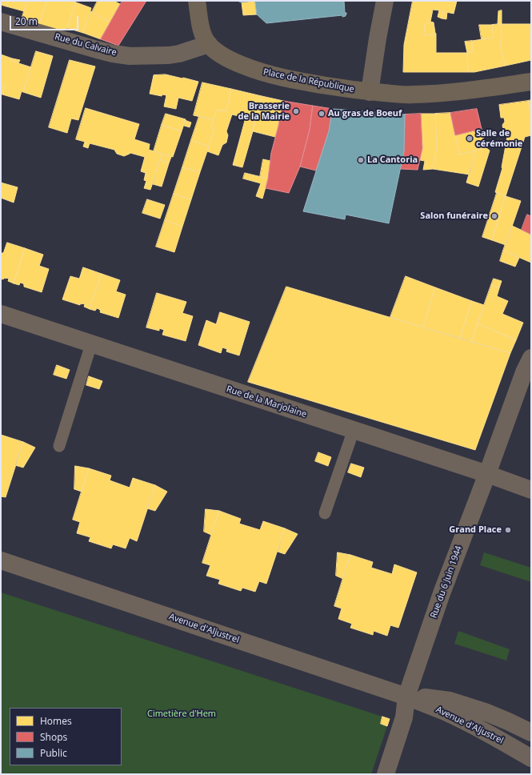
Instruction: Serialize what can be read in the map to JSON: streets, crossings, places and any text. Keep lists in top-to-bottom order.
{
  "streets": {
    "main road": ["Place de la République"],
    "street": [
      "Rue du Calvaire",
      "Rue de la Marjolaine",
      "Rue du 6 Juin 1944",
      "Avenue d'Aljustrel"
    ]
  },
  "crossings": [
    ["Rue du Calvaire", "Place de la République"],
    ["Rue de la Marjolaine", "Rue du 6 Juin 1944"],
    ["Rue du 6 Juin 1944", "Avenue d'Aljustrel"]
  ],
  "parks": ["Cimetière d'Hem"],
  "places": [
    "Brasserie de la Mairie",
    "Au gras de Boeuf",
    "Salle de cérémonie",
    "La Cantoria",
    "Salon funéraire",
    "Grand Place"
  ],
  "legend": ["Homes", "Shops", "Public"],
  "scale_bar": "20 m"
}
